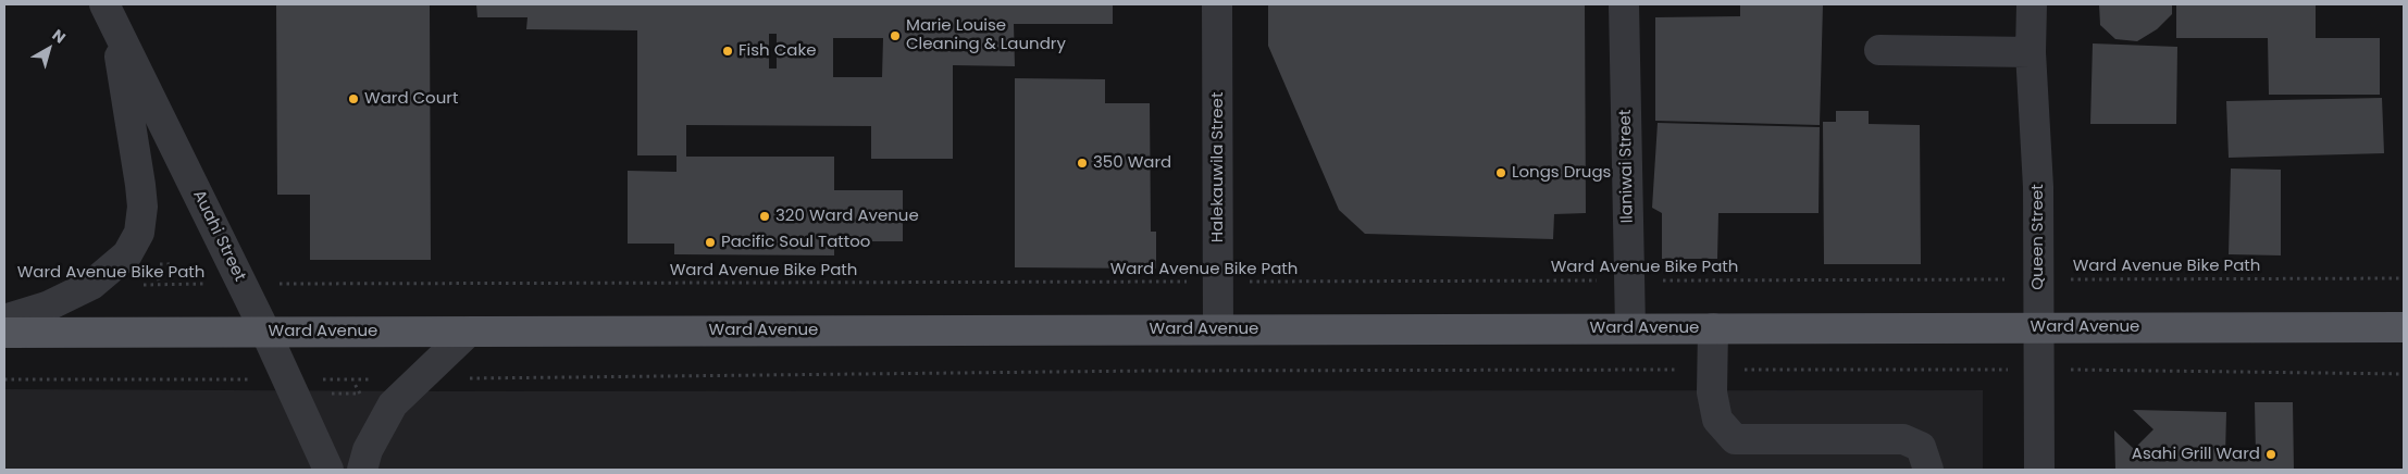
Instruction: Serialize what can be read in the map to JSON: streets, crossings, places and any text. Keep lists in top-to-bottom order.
{
  "streets": {
    "main road": ["Ward Avenue"],
    "street": [
      "Ilaniwai Street",
      "Halekauwila Street",
      "Auahi Street",
      "Queen Street"
    ],
    "path": ["Ward Avenue Bike Path"]
  },
  "crossings": [
    ["Ilaniwai Street", "Ward Avenue Bike Path"],
    ["Ilaniwai Street", "Ward Avenue"],
    ["Halekauwila Street", "Ward Avenue Bike Path"],
    ["Halekauwila Street", "Ward Avenue"],
    ["Auahi Street", "Ward Avenue Bike Path"],
    ["Auahi Street", "Ward Avenue"],
    ["Queen Street", "Ward Avenue Bike Path"],
    ["Queen Street", "Ward Avenue"]
  ],
  "places": [
    "Marie Louise Cleaning & Laundry",
    "Fish Cake",
    "Ward Court",
    "350 Ward",
    "Longs Drugs",
    "320 Ward Avenue",
    "Pacific Soul Tattoo",
    "Asahi Grill Ward"
  ],
  "north": "top right"
}
